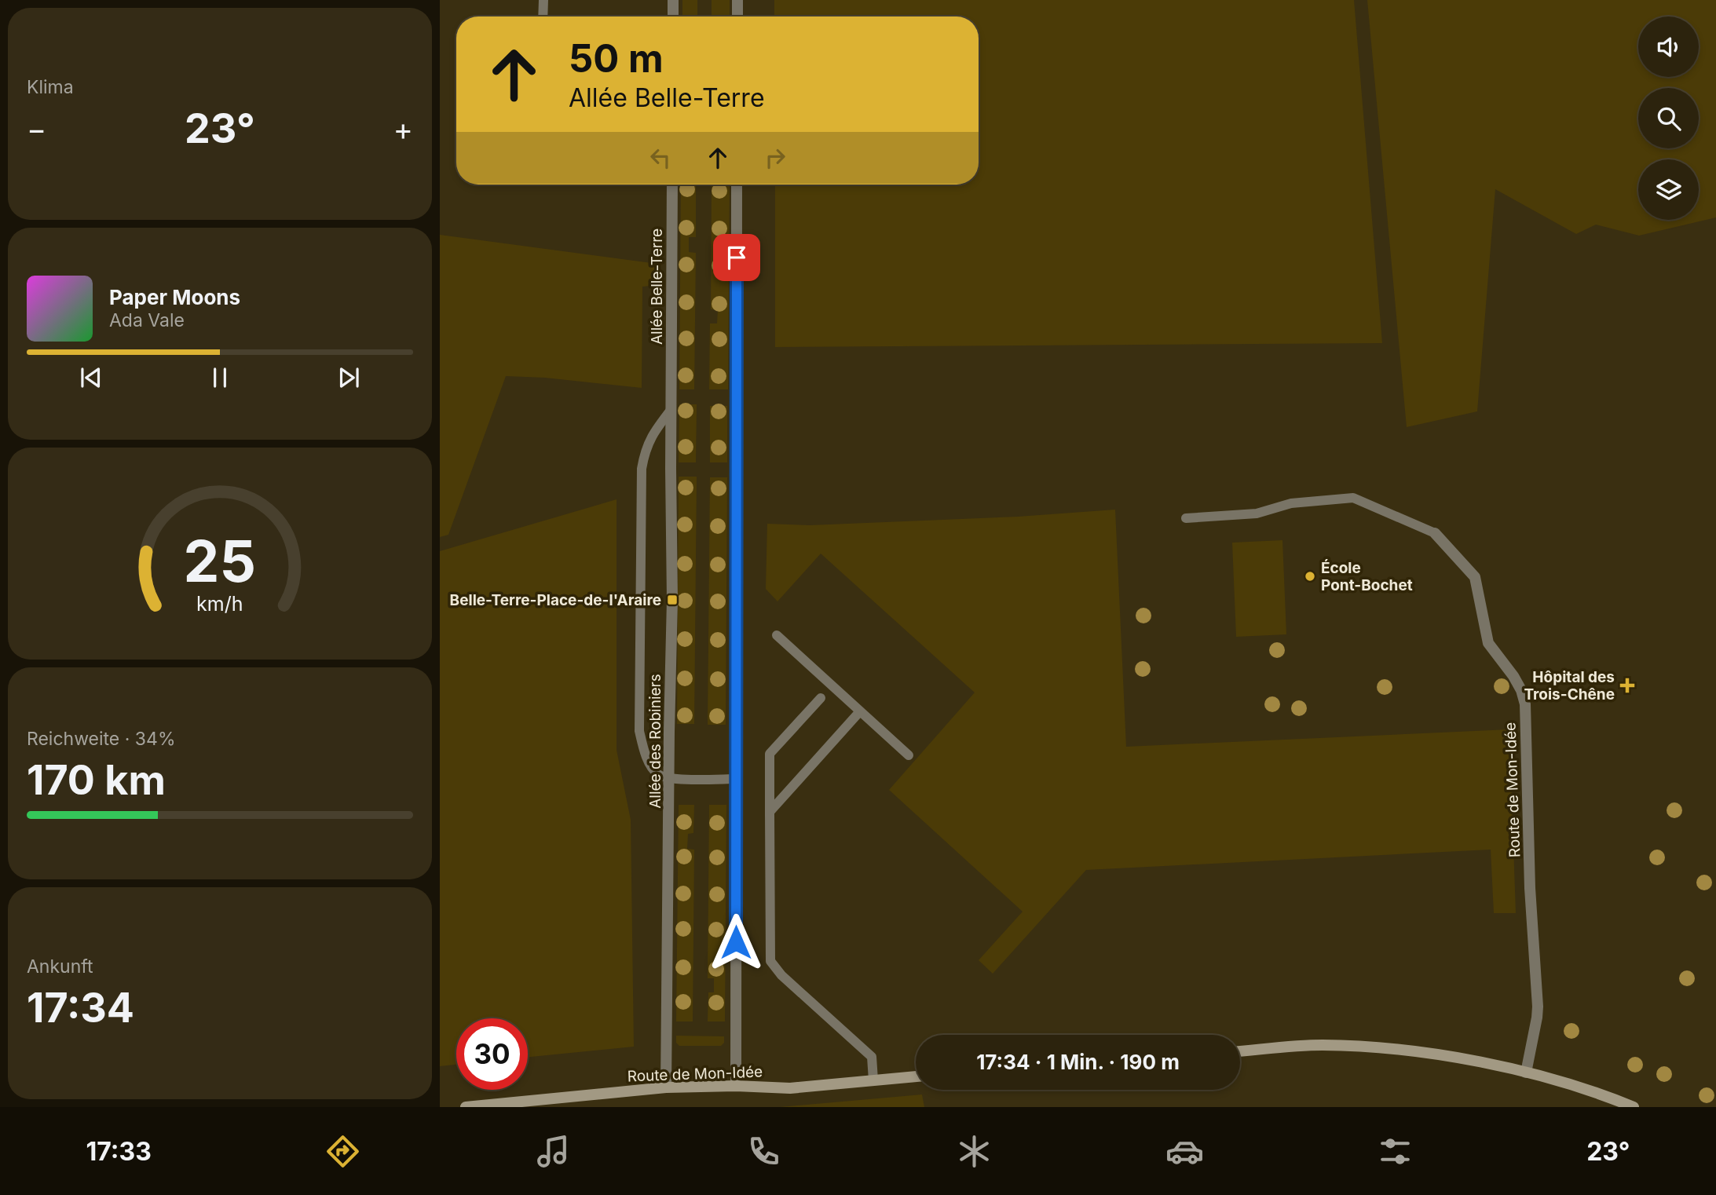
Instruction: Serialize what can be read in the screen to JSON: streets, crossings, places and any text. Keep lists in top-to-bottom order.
{
  "streets": {
    "main road": ["Route de Mon-Idée"],
    "street": ["Allée Belle-Terre", "Allée des Robiniers"]
  },
  "crossings": [
    ["Allée Belle-Terre", "Allée des Robiniers"],
    ["Allée des Robiniers", "Route de Mon-Idée"]
  ],
  "places": {
    "other": ["École Pont-Bochet"],
    "transit": ["Belle-Terre-Place-de-l'Araire"],
    "health": ["Hôpital des Trois-Chêne"]
  },
  "page": {
    "tile": [
      "Klima",
      ["Reichweite · 34%", "170 km"],
      ["Ankunft", "17:34"]
    ],
    "turn": ["50 m", "Allée Belle-Terre"],
    "heat": ["−", "23°", "+"],
    "song": ["Paper Moons", "Ada Vale"],
    "limit": "30",
    "trip": "17:34 · 1 Min. · 190 m",
    "tabs": ["17:33", "23°"],
    "gauge": ["25", "km/h"]
  }
}
